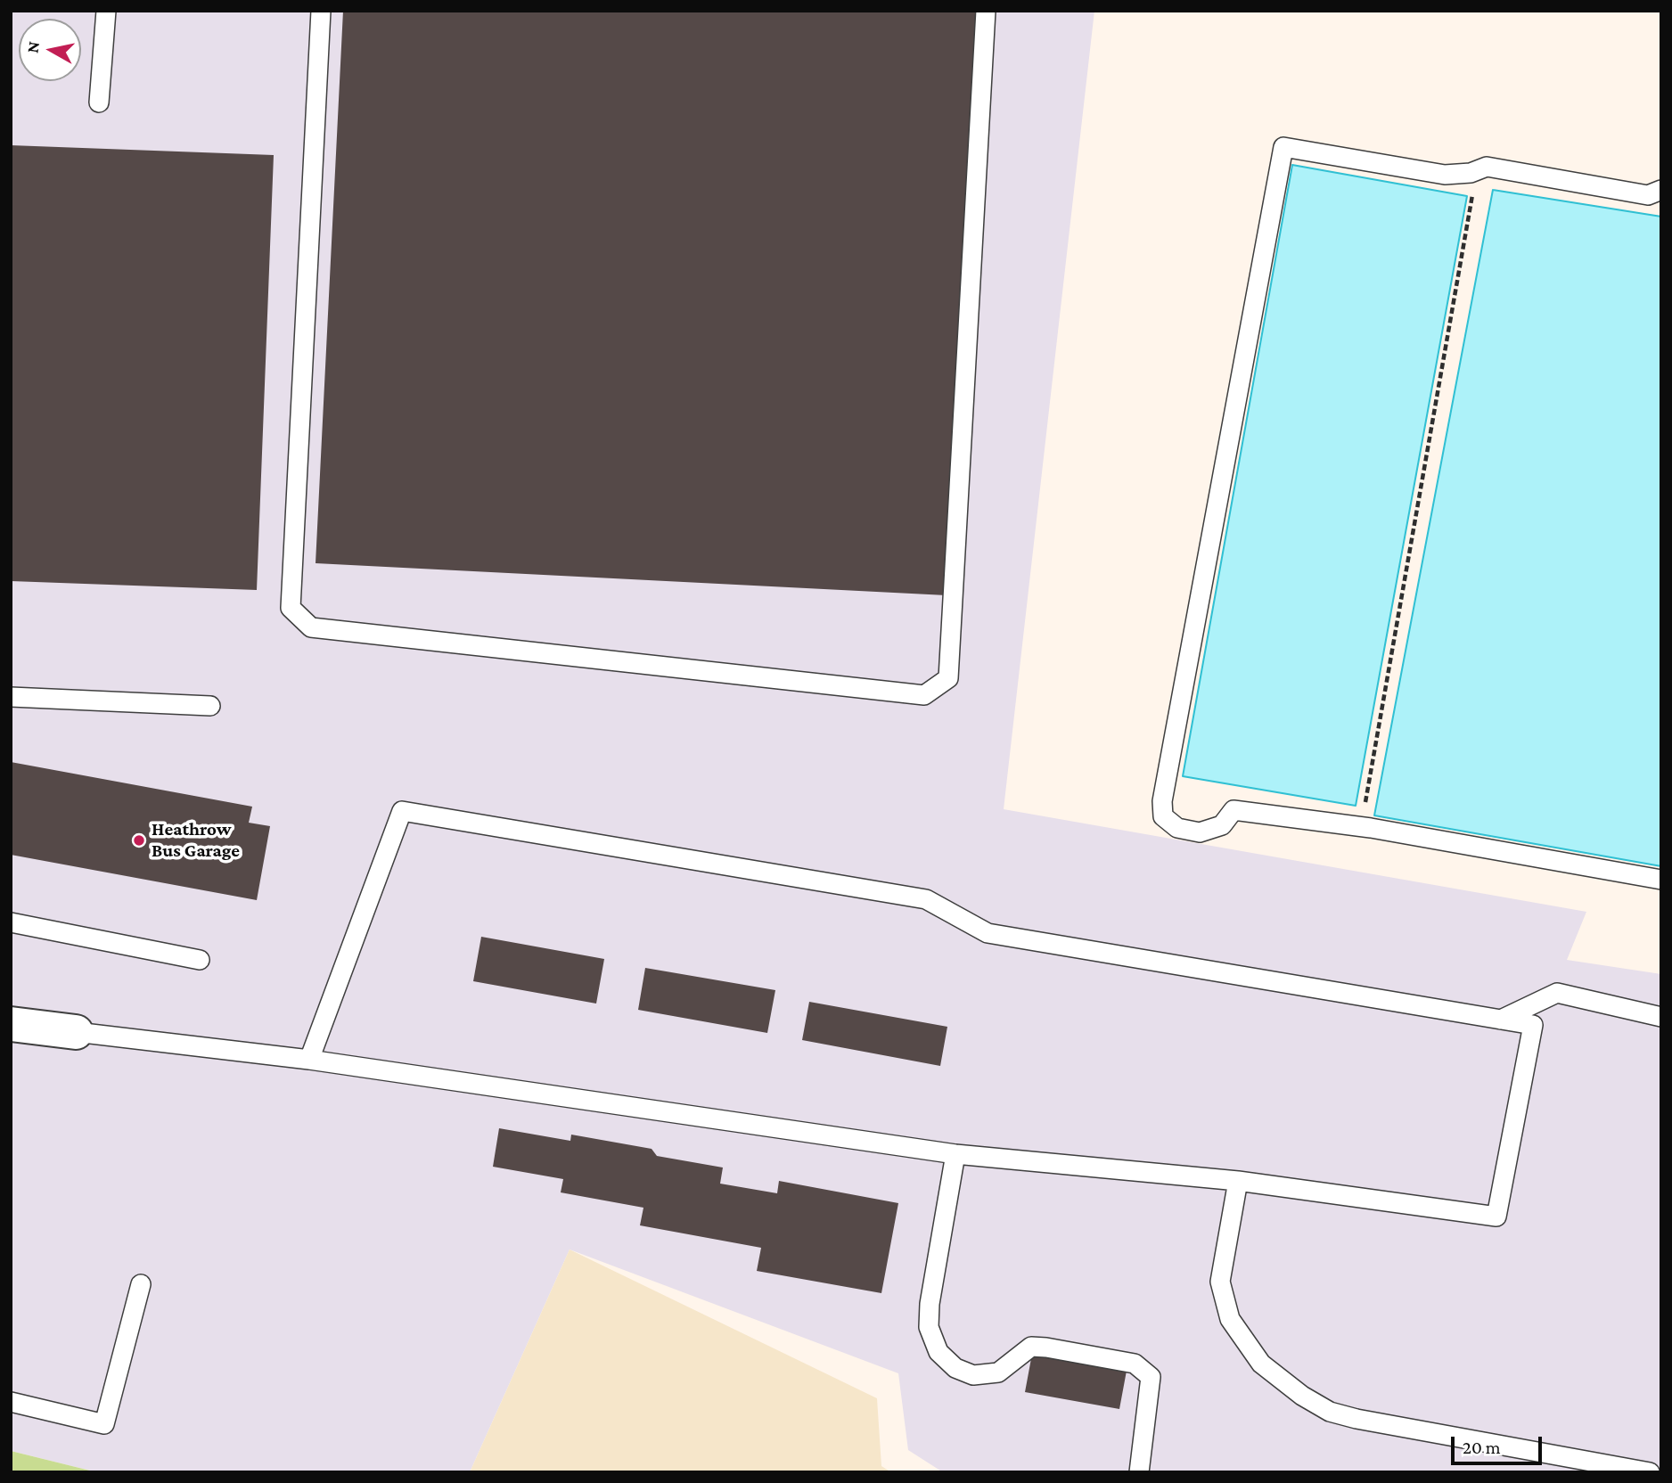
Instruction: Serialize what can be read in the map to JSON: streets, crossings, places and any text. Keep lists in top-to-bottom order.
{
  "places": ["Heathrow Bus Garage"],
  "scale_bar": "20 m",
  "north": "left"
}
